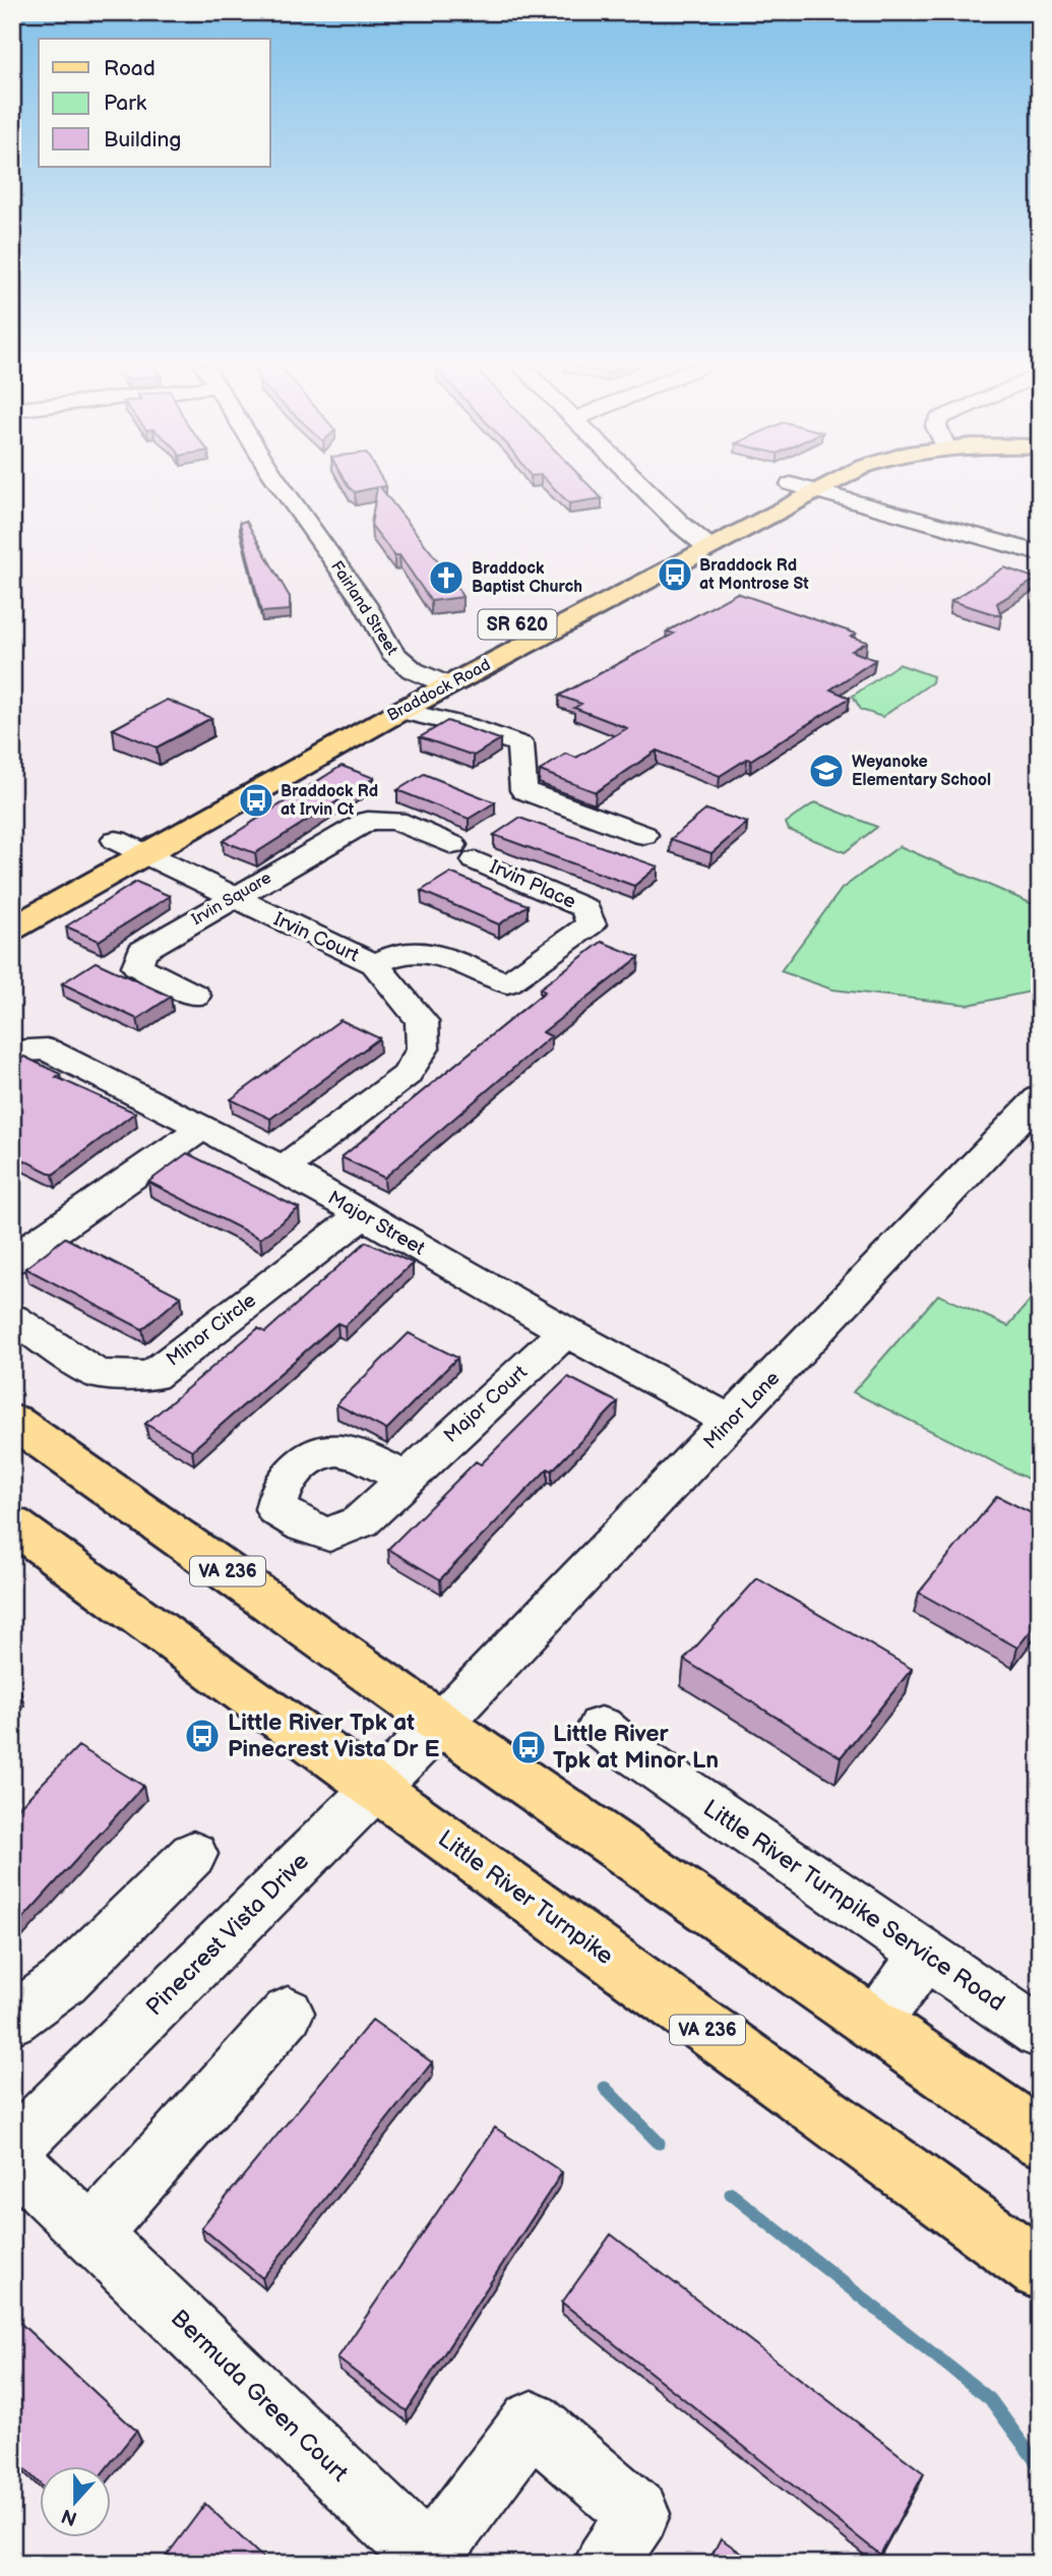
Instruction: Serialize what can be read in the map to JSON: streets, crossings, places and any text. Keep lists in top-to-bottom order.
{
  "streets": {
    "main road": [
      "SR 620",
      "Braddock Road",
      "VA 236",
      "Little River Turnpike"
    ],
    "street": [
      "Fairland Street",
      "Irvin Place",
      "Irvin Square",
      "Irvin Court",
      "Major Street",
      "Minor Circle",
      "Major Court",
      "Minor Lane",
      "Little River Turnpike Service Road",
      "Pinecrest Vista Drive",
      "Bermuda Green Court"
    ]
  },
  "crossings": [
    ["Fairland Street", "Braddock Road"],
    ["Braddock Road", "Irvin Court"],
    ["Irvin Place", "Irvin Square"],
    ["Irvin Place", "Irvin Court"],
    ["Irvin Square", "Irvin Court"],
    ["Irvin Court", "Major Street"],
    ["Major Street", "Minor Circle"],
    ["Major Street", "Major Court"],
    ["Major Street", "Minor Lane"],
    ["Minor Lane", "VA 236"],
    ["Minor Lane", "Pinecrest Vista Drive"],
    ["VA 236", "Pinecrest Vista Drive"],
    ["Little River Turnpike", "Pinecrest Vista Drive"]
  ],
  "places": {
    "bus stop": [
      "Braddock Rd at Montrose St",
      "Braddock Rd at Irvin Ct",
      "Little River Tpk at Pinecrest Vista Dr E",
      "Little River Tpk at Minor Ln"
    ],
    "church": ["Braddock Baptist Church"],
    "school or university": ["Weyanoke Elementary School"]
  },
  "legend": ["Road", "Park", "Building"],
  "north": "bottom"
}
